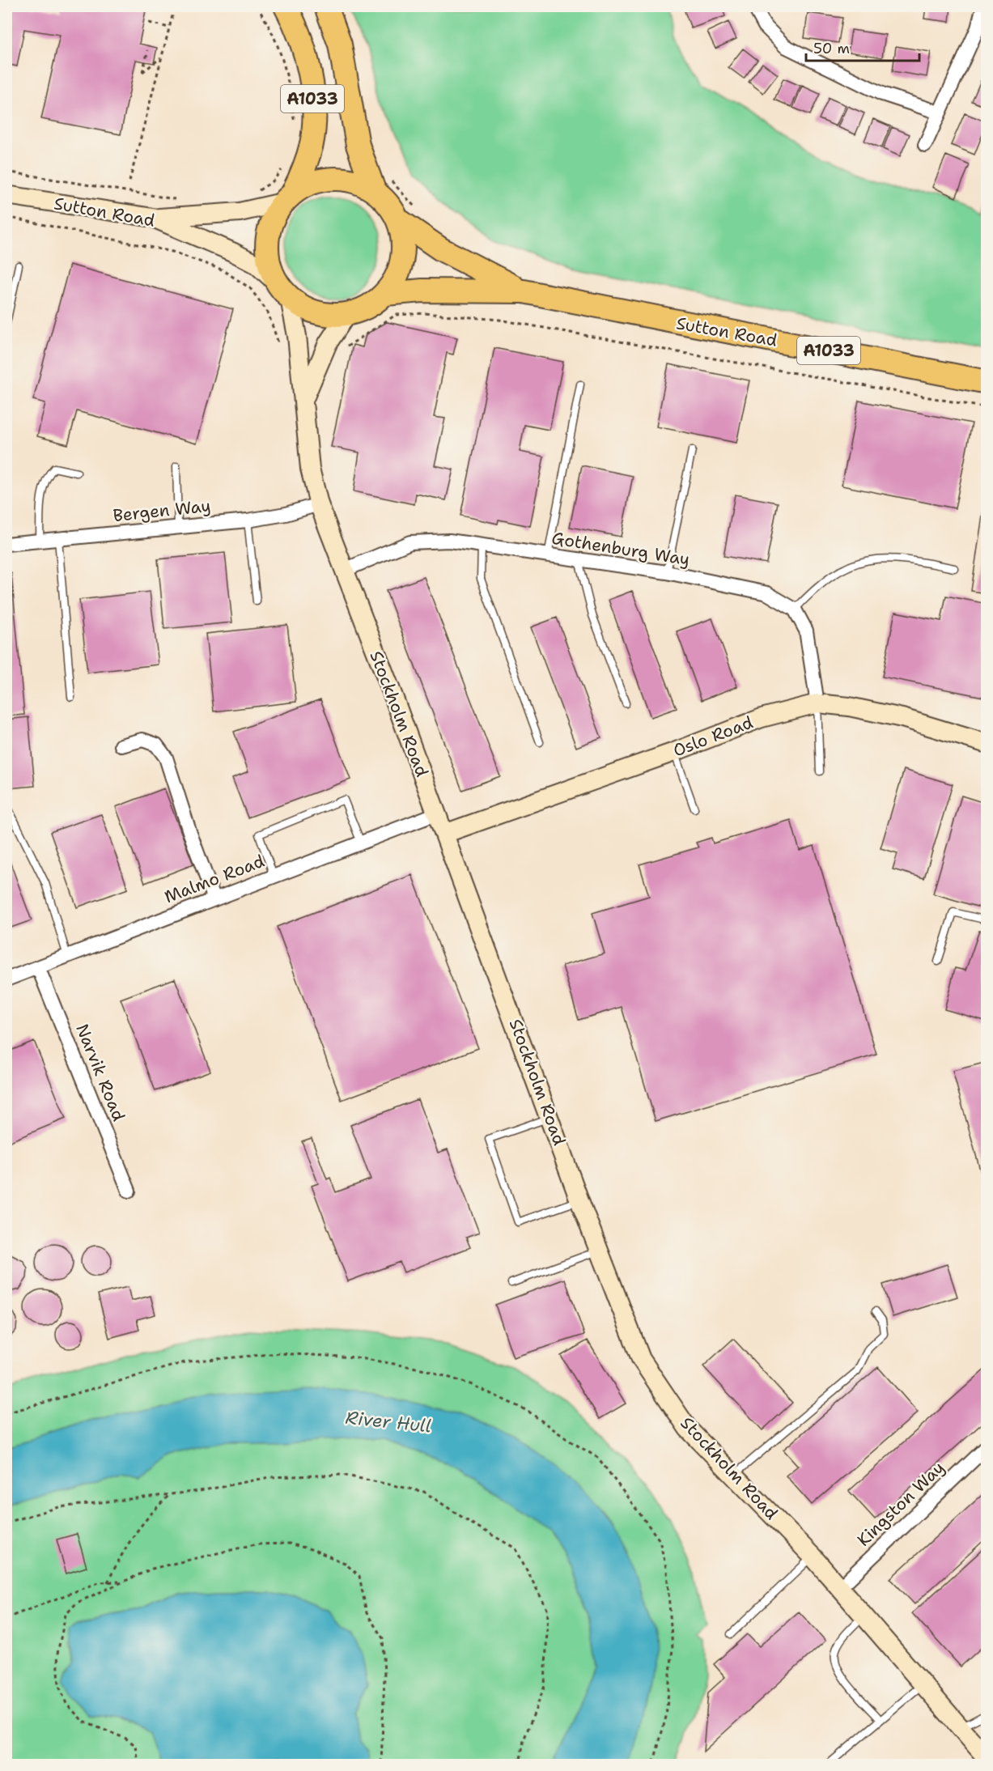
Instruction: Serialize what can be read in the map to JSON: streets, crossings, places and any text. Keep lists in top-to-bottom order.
{
  "streets": {
    "highway": ["A1033", "Sutton Road"],
    "street": [
      "Bergen Way",
      "Gothenburg Way",
      "Stockholm Road",
      "Oslo Road",
      "Malmo Road",
      "Narvik Road",
      "Kingston Way"
    ]
  },
  "crossings": [
    ["A1033", "Sutton Road"],
    ["A1033", "Stockholm Road"],
    ["Sutton Road", "Stockholm Road"],
    ["Bergen Way", "Stockholm Road"],
    ["Gothenburg Way", "Stockholm Road"],
    ["Stockholm Road", "Oslo Road"],
    ["Stockholm Road", "Malmo Road"],
    ["Stockholm Road", "Kingston Way"],
    ["Malmo Road", "Narvik Road"]
  ],
  "water": ["River Hull"],
  "scale_bar": "50 m"
}
